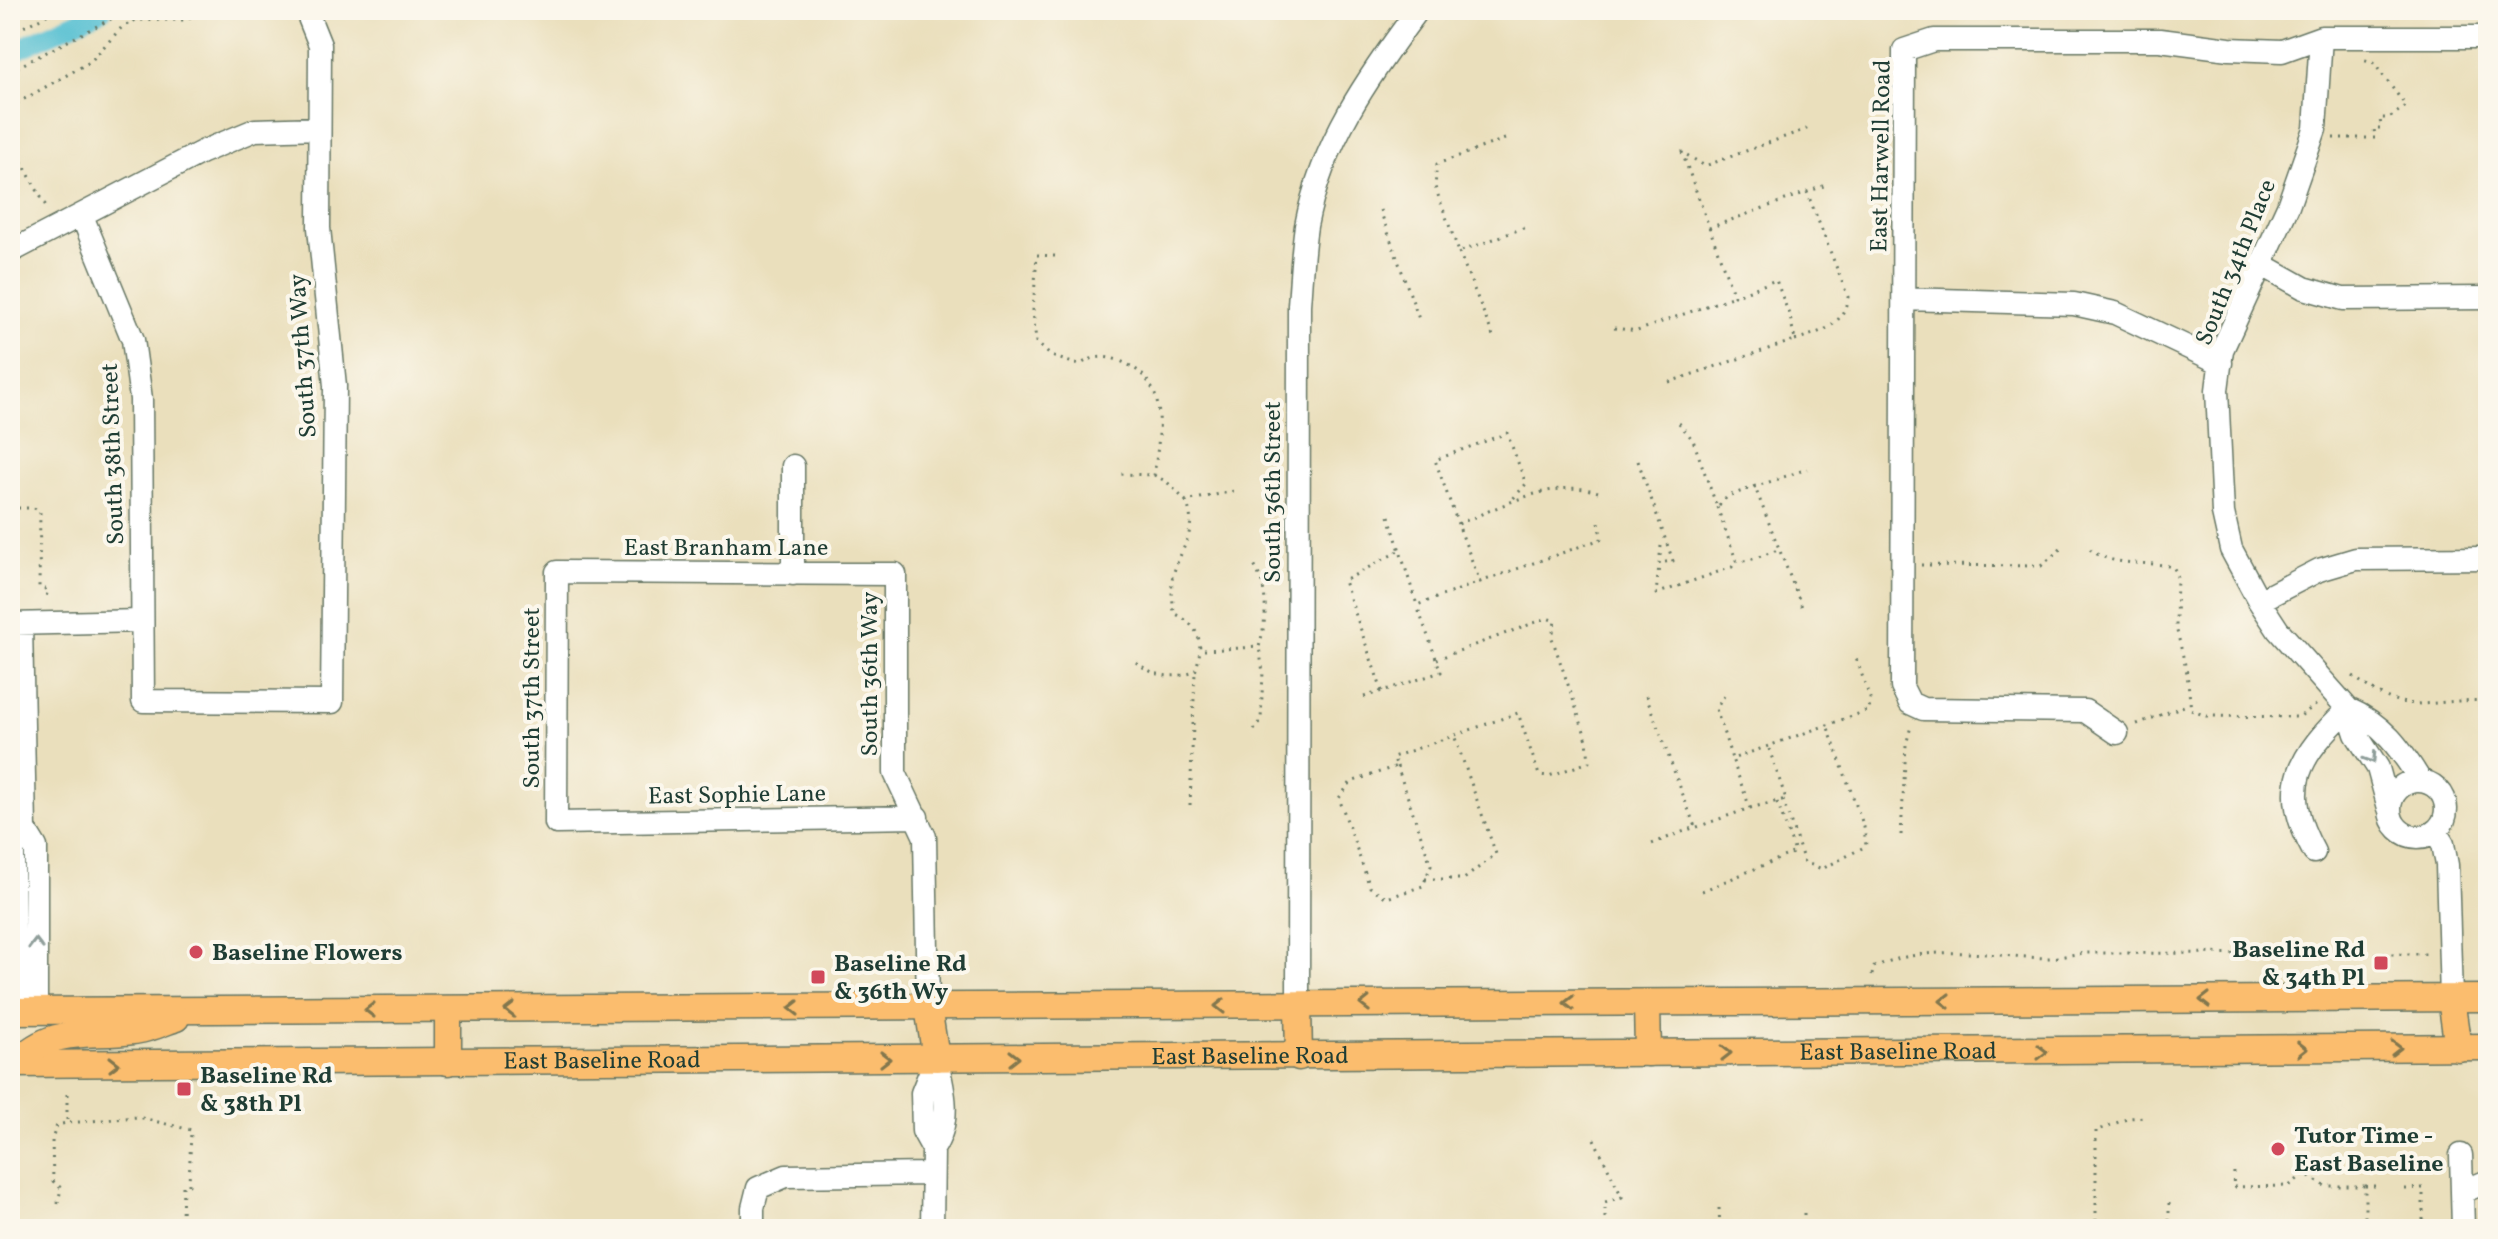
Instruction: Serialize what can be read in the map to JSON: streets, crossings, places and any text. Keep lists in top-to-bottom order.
{
  "streets": {
    "main road": ["East Baseline Road"],
    "street": [
      "East Harwell Road",
      "South 34th Place",
      "South 37th Way",
      "South 38th Street",
      "South 36th Street",
      "East Branham Lane",
      "South 36th Way",
      "South 37th Street",
      "East Sophie Lane"
    ]
  },
  "crossings": [
    ["East Harwell Road", "South 34th Place"],
    ["South 34th Place", "East Baseline Road"],
    ["South 37th Way", "South 38th Street"],
    ["South 36th Street", "East Baseline Road"],
    ["East Branham Lane", "South 36th Way"],
    ["East Branham Lane", "South 37th Street"],
    ["South 36th Way", "East Sophie Lane"],
    ["South 36th Way", "East Baseline Road"],
    ["South 37th Street", "East Sophie Lane"]
  ],
  "places": {
    "other": ["Baseline Flowers", "Tutor Time - East Baseline"],
    "transit": ["Baseline Rd & 34th Pl", "Baseline Rd & 36th Wy", "Baseline Rd & 38th Pl"]
  }
}
